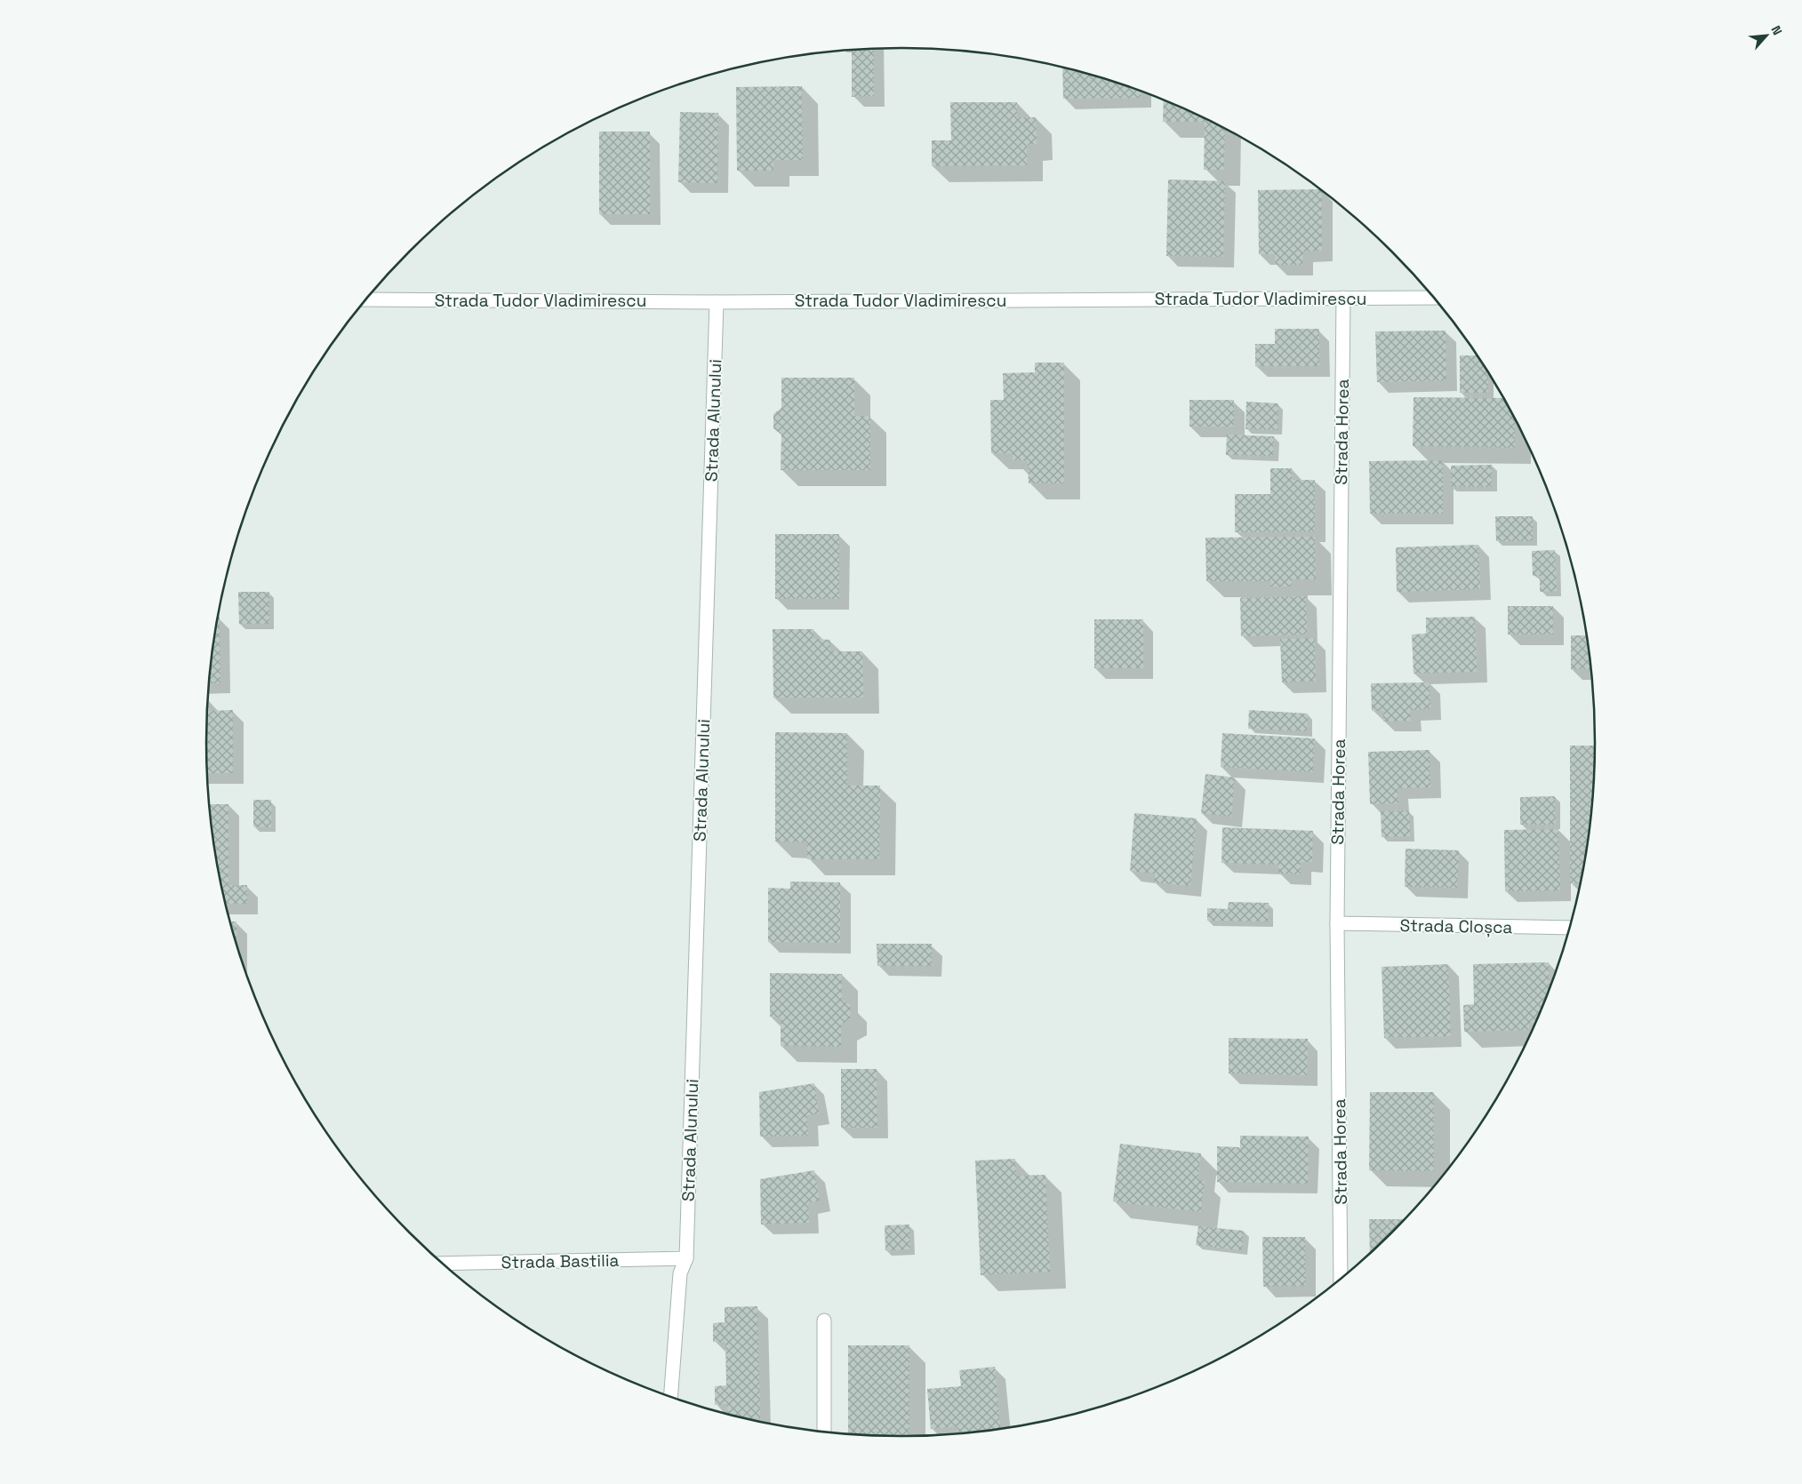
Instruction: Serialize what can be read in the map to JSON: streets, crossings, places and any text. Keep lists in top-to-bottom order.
{
  "streets": {
    "street": [
      "Strada Tudor Vladimirescu",
      "Strada Alunului",
      "Strada Horea",
      "Strada Cloșca",
      "Strada Bastilia"
    ]
  },
  "crossings": [
    ["Strada Tudor Vladimirescu", "Strada Alunului"],
    ["Strada Tudor Vladimirescu", "Strada Horea"],
    ["Strada Alunului", "Strada Bastilia"],
    ["Strada Horea", "Strada Cloșca"]
  ],
  "north": "top right"
}
